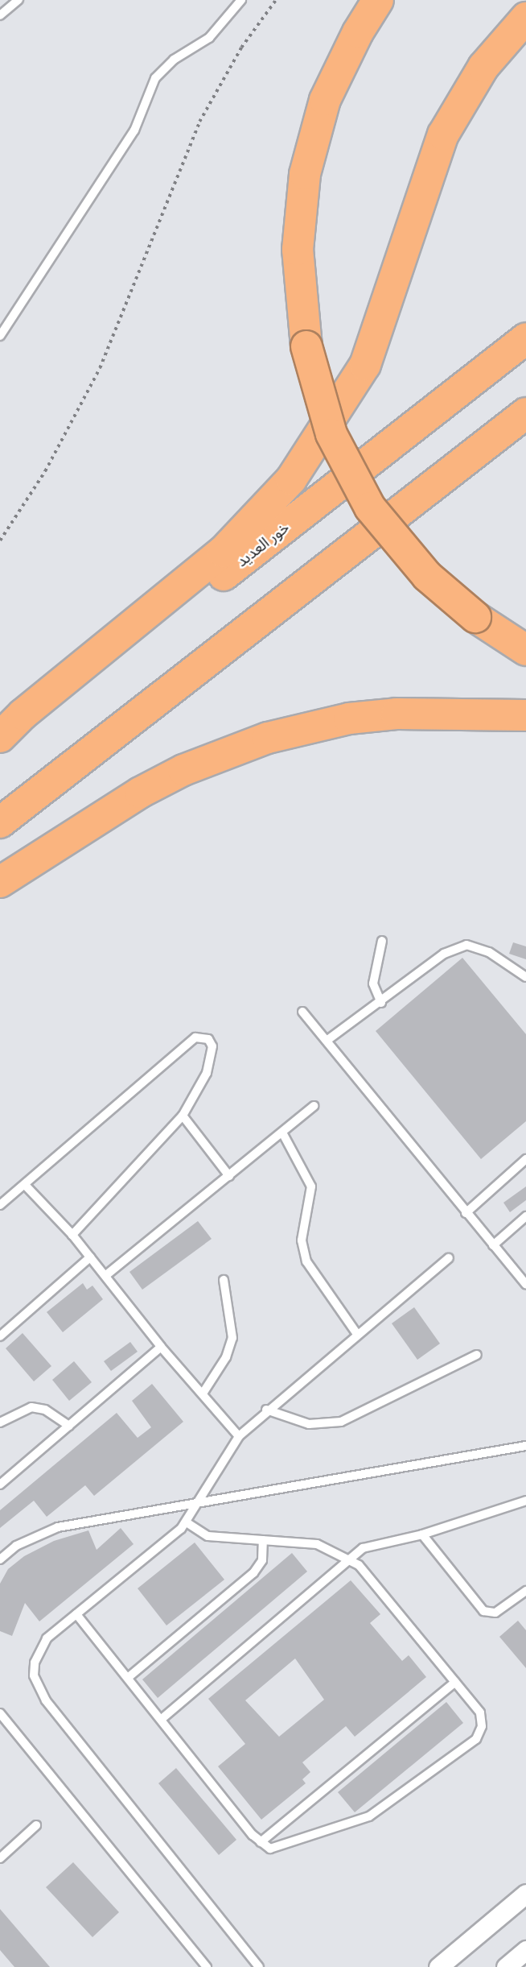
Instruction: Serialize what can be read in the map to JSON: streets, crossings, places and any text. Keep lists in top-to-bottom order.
{
  "streets": {
    "highway": ["خور العديد"]
  }
}
